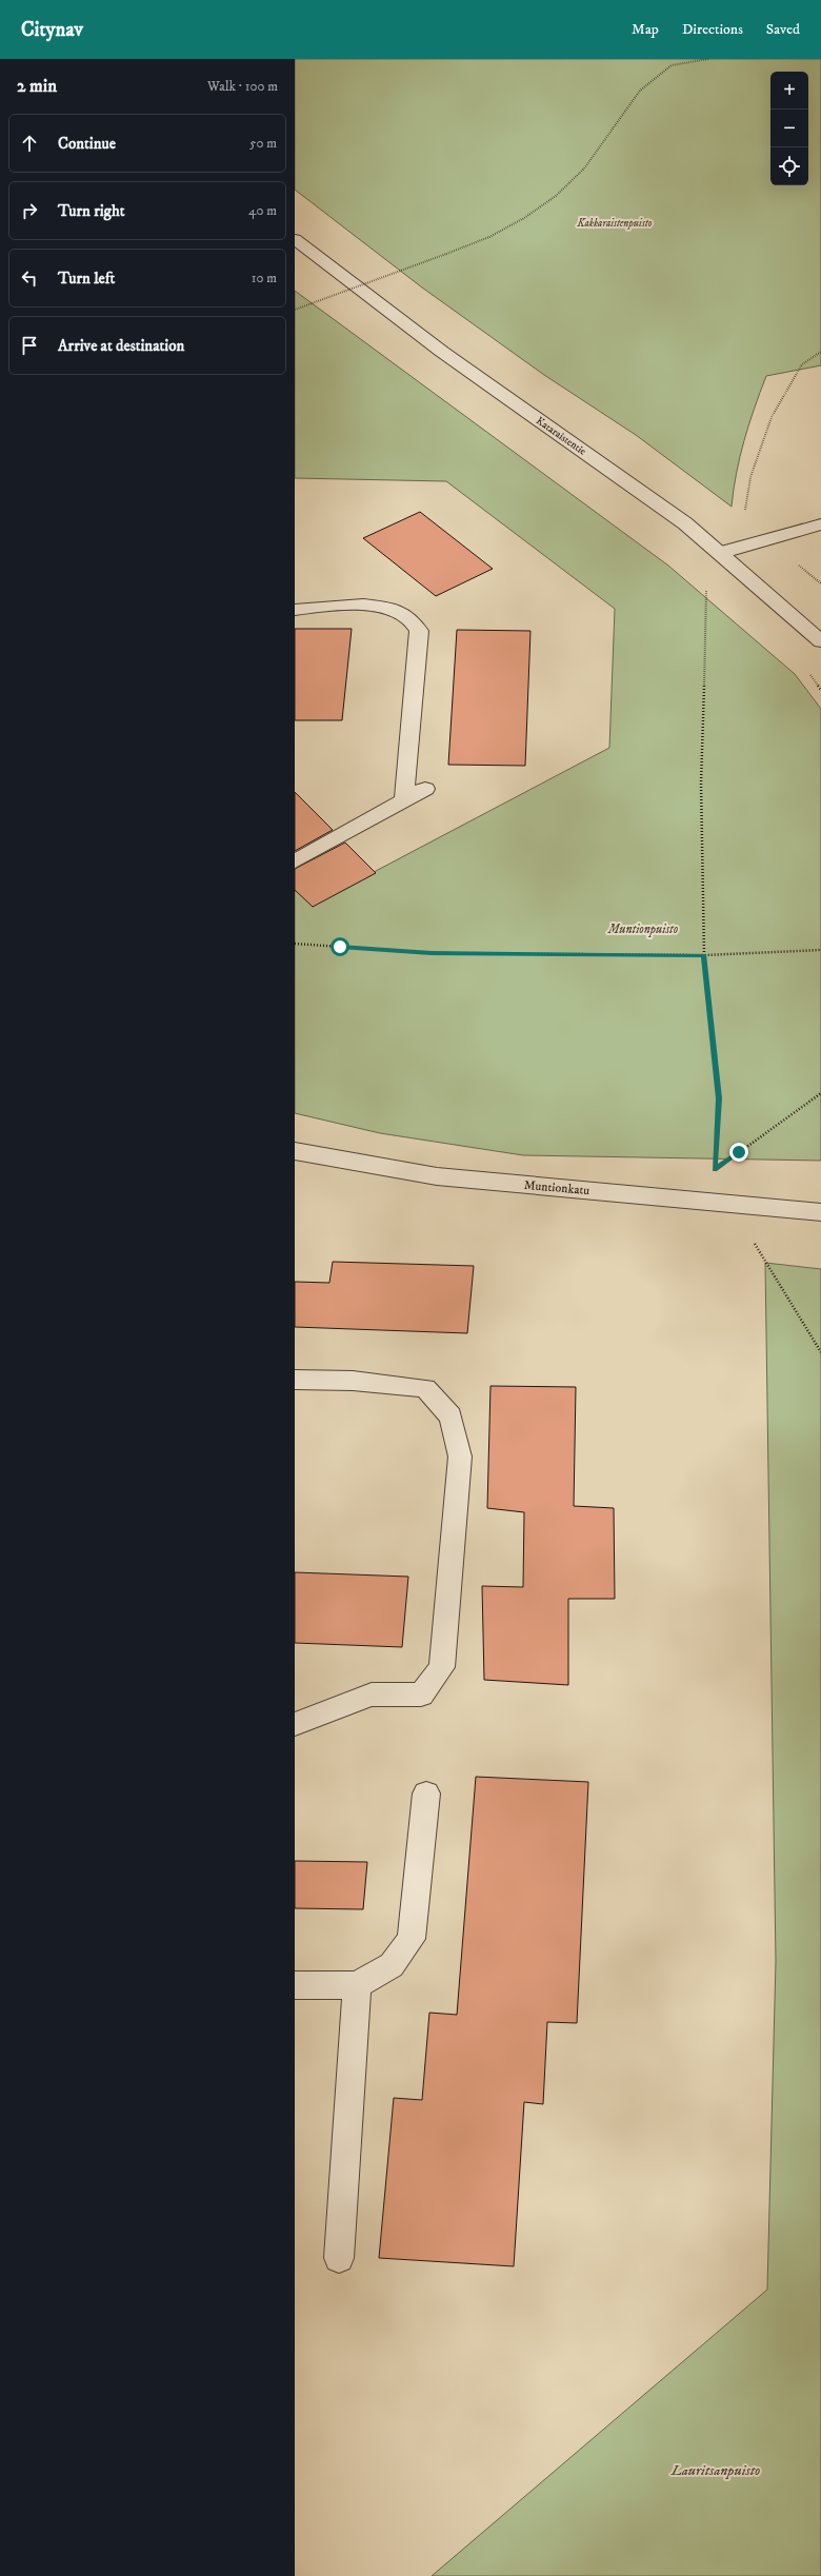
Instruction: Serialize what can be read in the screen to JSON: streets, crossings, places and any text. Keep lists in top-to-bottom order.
{
  "streets": {
    "street": ["Kataraistentie", "Muntionkatu"]
  },
  "parks": ["Kakkaraistenpuisto", "Muntionpuisto", "Lauritsanpuisto"],
  "page": {
    "header": "Citynav",
    "nav": ["Map", "Directions", "Saved"],
    "heading": ["2 min", "Walk · 100 m"],
    "map_buttons": ["+", "−"],
    "list": [
      ["Continue", "50 m"],
      ["Turn right", "40 m"],
      ["Turn left", "10 m"],
      "Arrive at destination"
    ]
  }
}
